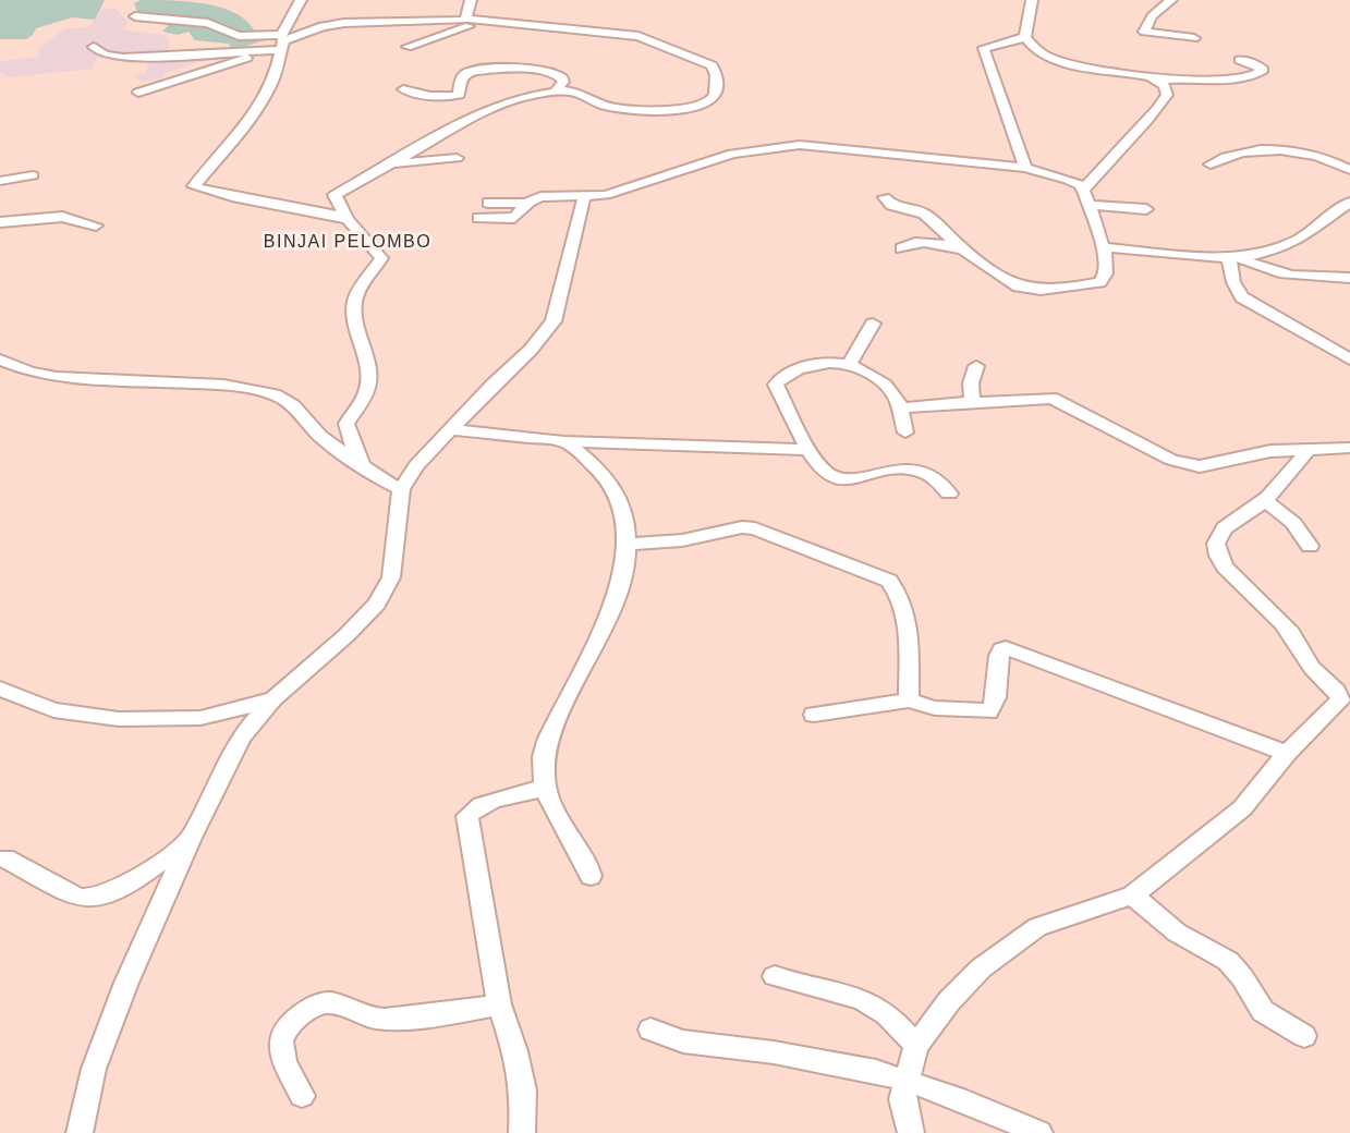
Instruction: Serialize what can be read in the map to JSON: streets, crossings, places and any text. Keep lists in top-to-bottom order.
{
  "districts": ["BINJAI PELOMBO"]
}
